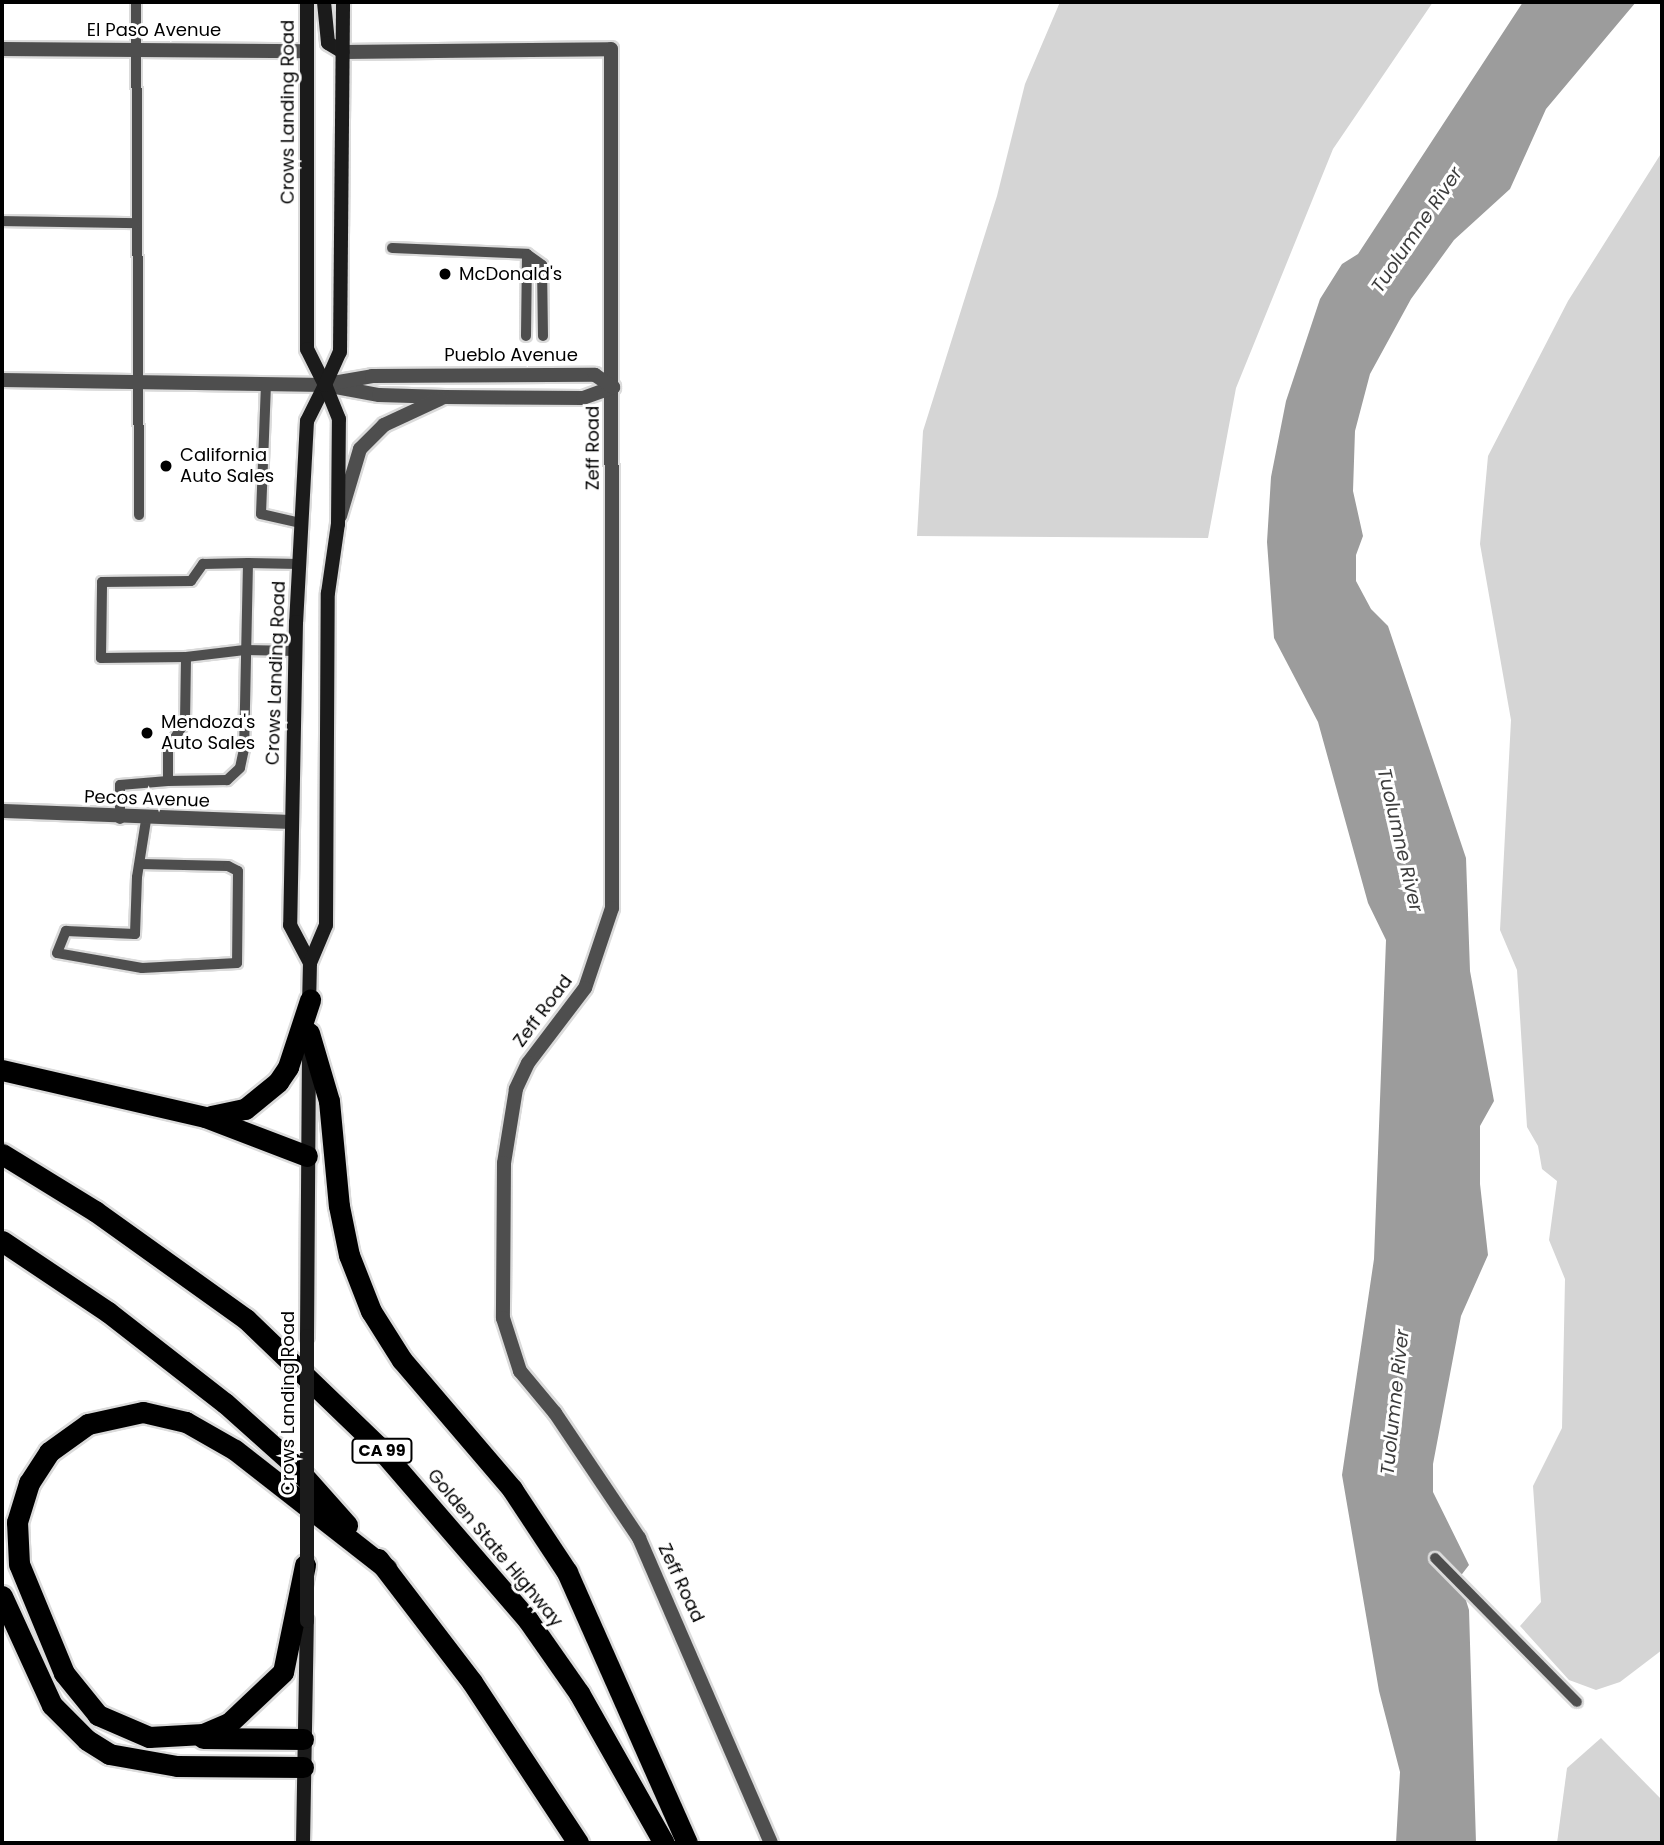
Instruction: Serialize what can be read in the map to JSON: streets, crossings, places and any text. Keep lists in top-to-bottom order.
{
  "streets": {
    "highway": ["CA 99", "Golden State Highway"],
    "main road": ["Crows Landing Road"],
    "street": [
      "El Paso Avenue",
      "Pueblo Avenue",
      "Zeff Road",
      "Pecos Avenue"
    ]
  },
  "crossings": [
    ["El Paso Avenue", "Crows Landing Road"],
    ["Crows Landing Road", "Pueblo Avenue"],
    ["Crows Landing Road", "Zeff Road"],
    ["Crows Landing Road", "Pecos Avenue"],
    ["Pueblo Avenue", "Zeff Road"]
  ],
  "water": ["Tuolumne River"],
  "places": ["McDonald's", "California Auto Sales", "Mendoza's Auto Sales"]
}
